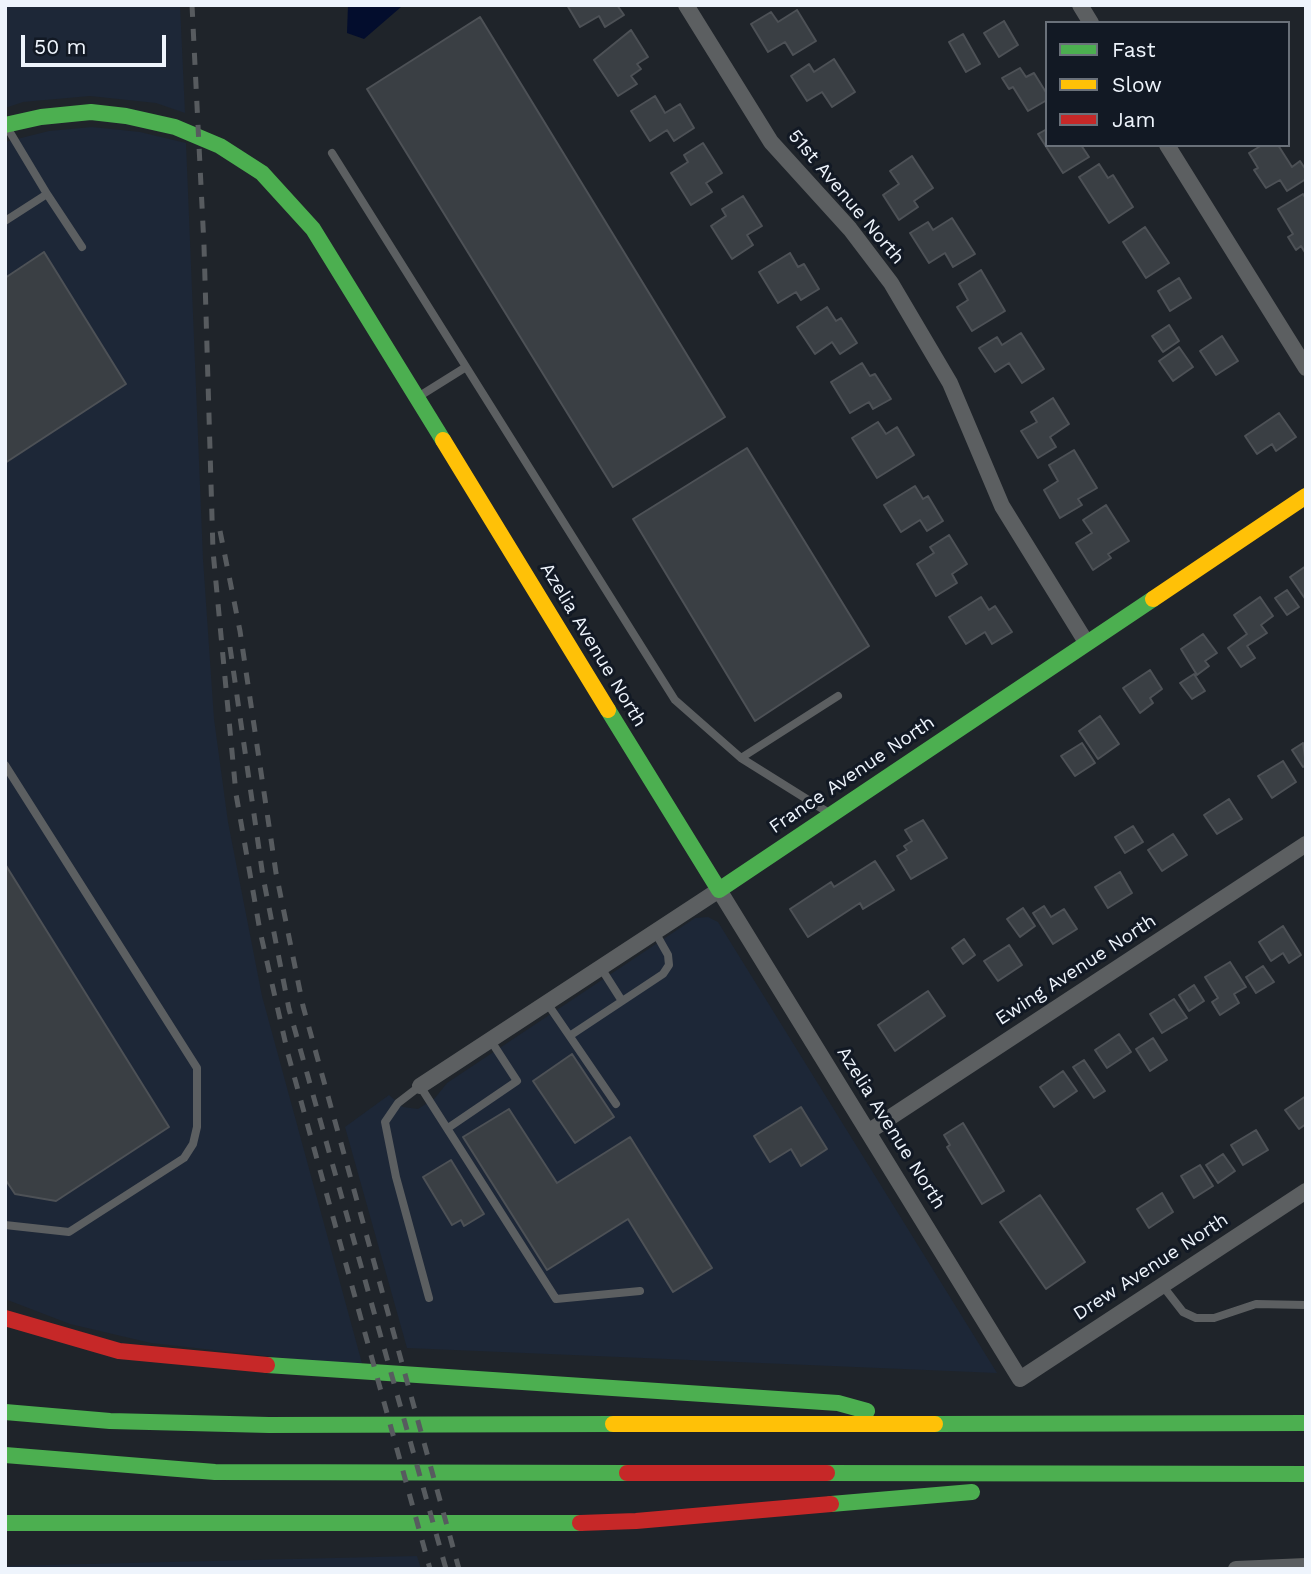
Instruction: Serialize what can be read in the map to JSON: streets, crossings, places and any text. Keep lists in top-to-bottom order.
{
  "streets": {
    "main road": ["Azelia Avenue North", "France Avenue North"],
    "street": ["51st Avenue North", "Ewing Avenue North", "Drew Avenue North"]
  },
  "crossings": [
    ["51st Avenue North", "France Avenue North"],
    ["Azelia Avenue North", "France Avenue North"],
    ["Azelia Avenue North", "Ewing Avenue North"],
    ["Azelia Avenue North", "Drew Avenue North"]
  ],
  "legend": ["Fast", "Slow", "Jam"],
  "scale_bar": "50 m"
}
